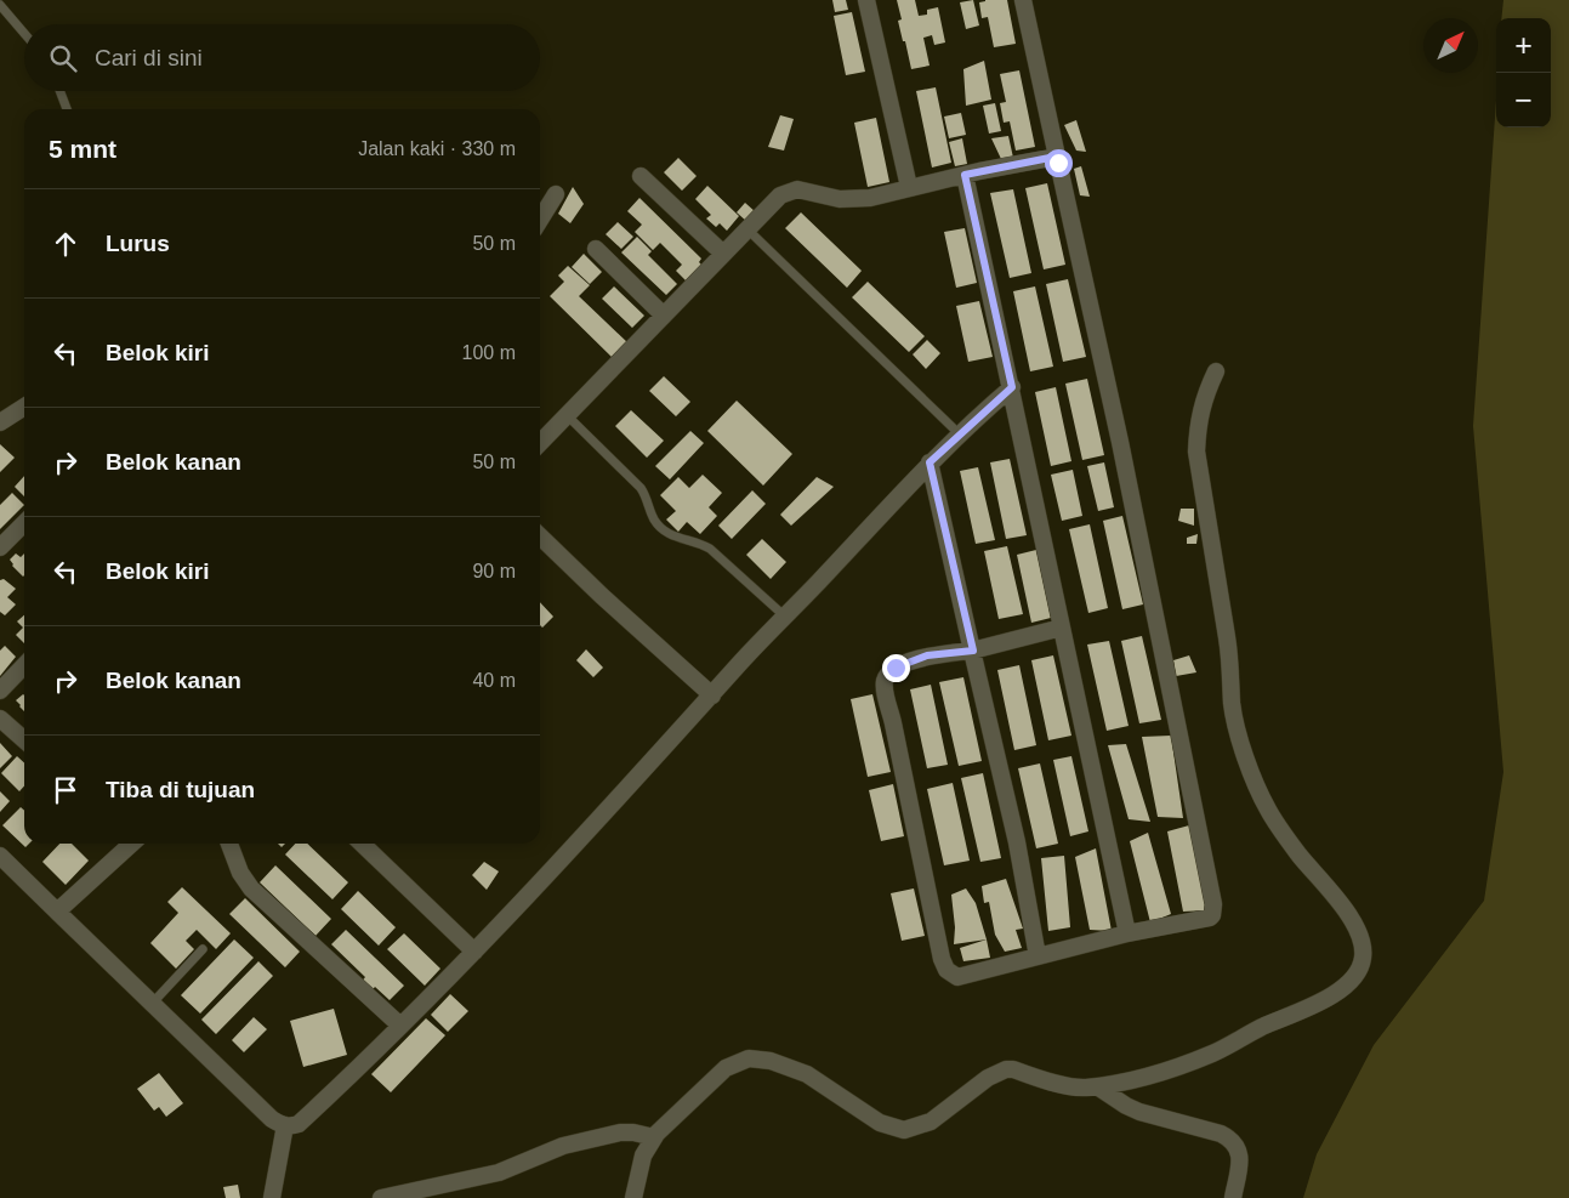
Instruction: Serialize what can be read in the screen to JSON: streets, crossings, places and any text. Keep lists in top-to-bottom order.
{
  "north": "top right",
  "page": {
    "map_buttons": ["+", "−"],
    "search": "Cari di sini",
    "heading": ["5 mnt", "Jalan kaki · 330 m"],
    "list": [
      ["Lurus", "50 m"],
      ["Belok kiri", "100 m"],
      ["Belok kanan", "50 m"],
      ["Belok kiri", "90 m"],
      ["Belok kanan", "40 m"],
      "Tiba di tujuan"
    ]
  }
}
